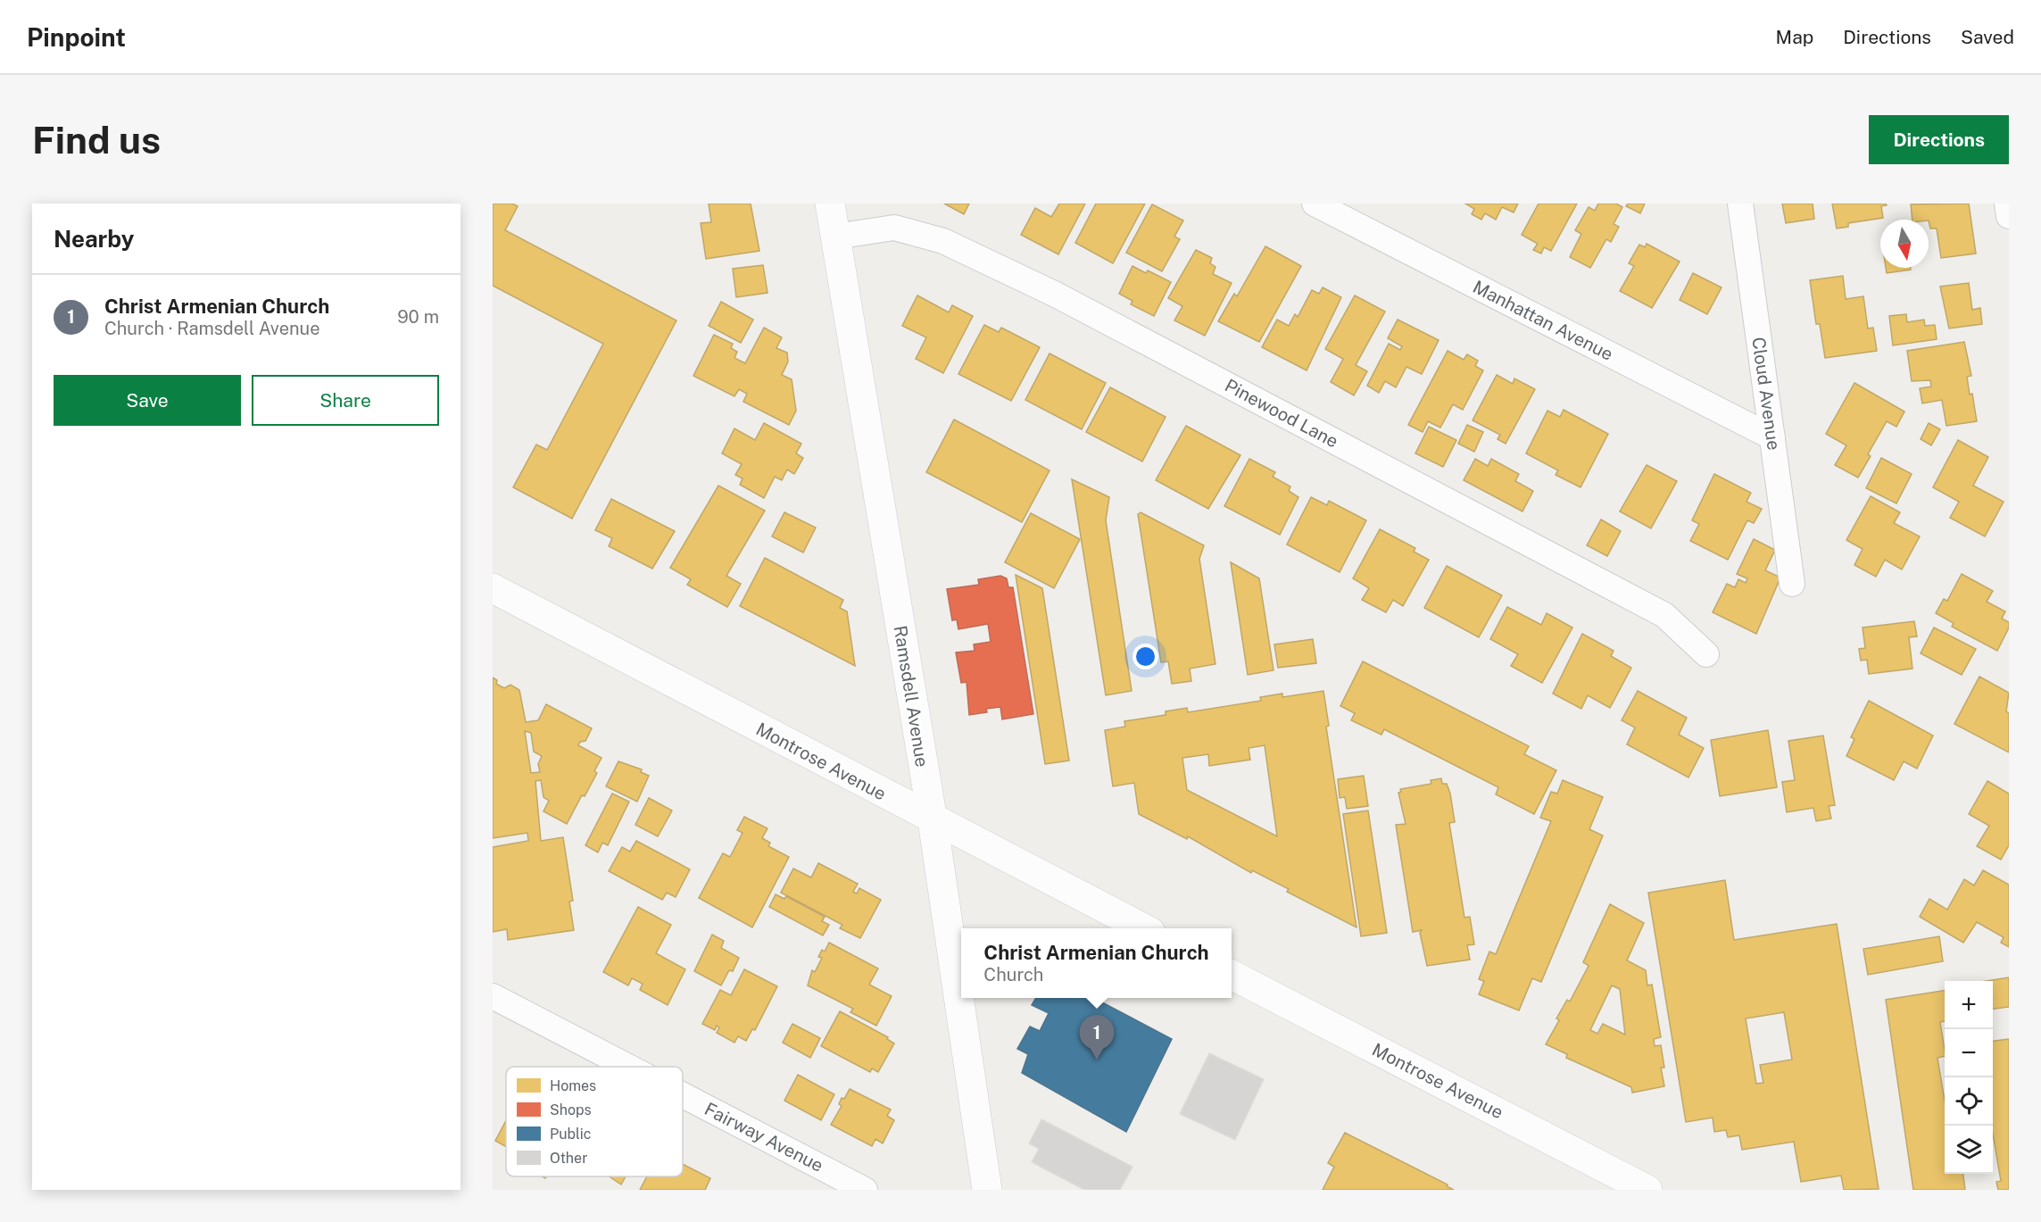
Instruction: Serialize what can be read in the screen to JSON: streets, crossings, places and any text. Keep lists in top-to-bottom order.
{
  "streets": {
    "street": [
      "Manhattan Avenue",
      "Cloud Avenue",
      "Pinewood Lane",
      "Ramsdell Avenue",
      "Montrose Avenue",
      "Fairway Avenue"
    ]
  },
  "crossings": [
    ["Manhattan Avenue", "Cloud Avenue"],
    ["Pinewood Lane", "Ramsdell Avenue"],
    ["Ramsdell Avenue", "Montrose Avenue"]
  ],
  "legend": [
    "Homes",
    "Shops",
    "Public",
    "Other"
  ],
  "north": "bottom",
  "page": {
    "header": "Pinpoint",
    "nav": ["Map", "Directions", "Saved"],
    "buttons": [
      "Directions",
      ["Save", "Share"]
    ],
    "title": "Find us",
    "heading": "Nearby",
    "list": [
      {
        "mark": "1",
        "name": "Christ Armenian Church",
        "note": "Church · Ramsdell Avenue",
        "value": "90 m"
      }
    ],
    "popup": ["Christ Armenian Church", "Church"],
    "map_buttons": ["+", "−"],
    "pins": "1"
  }
}
